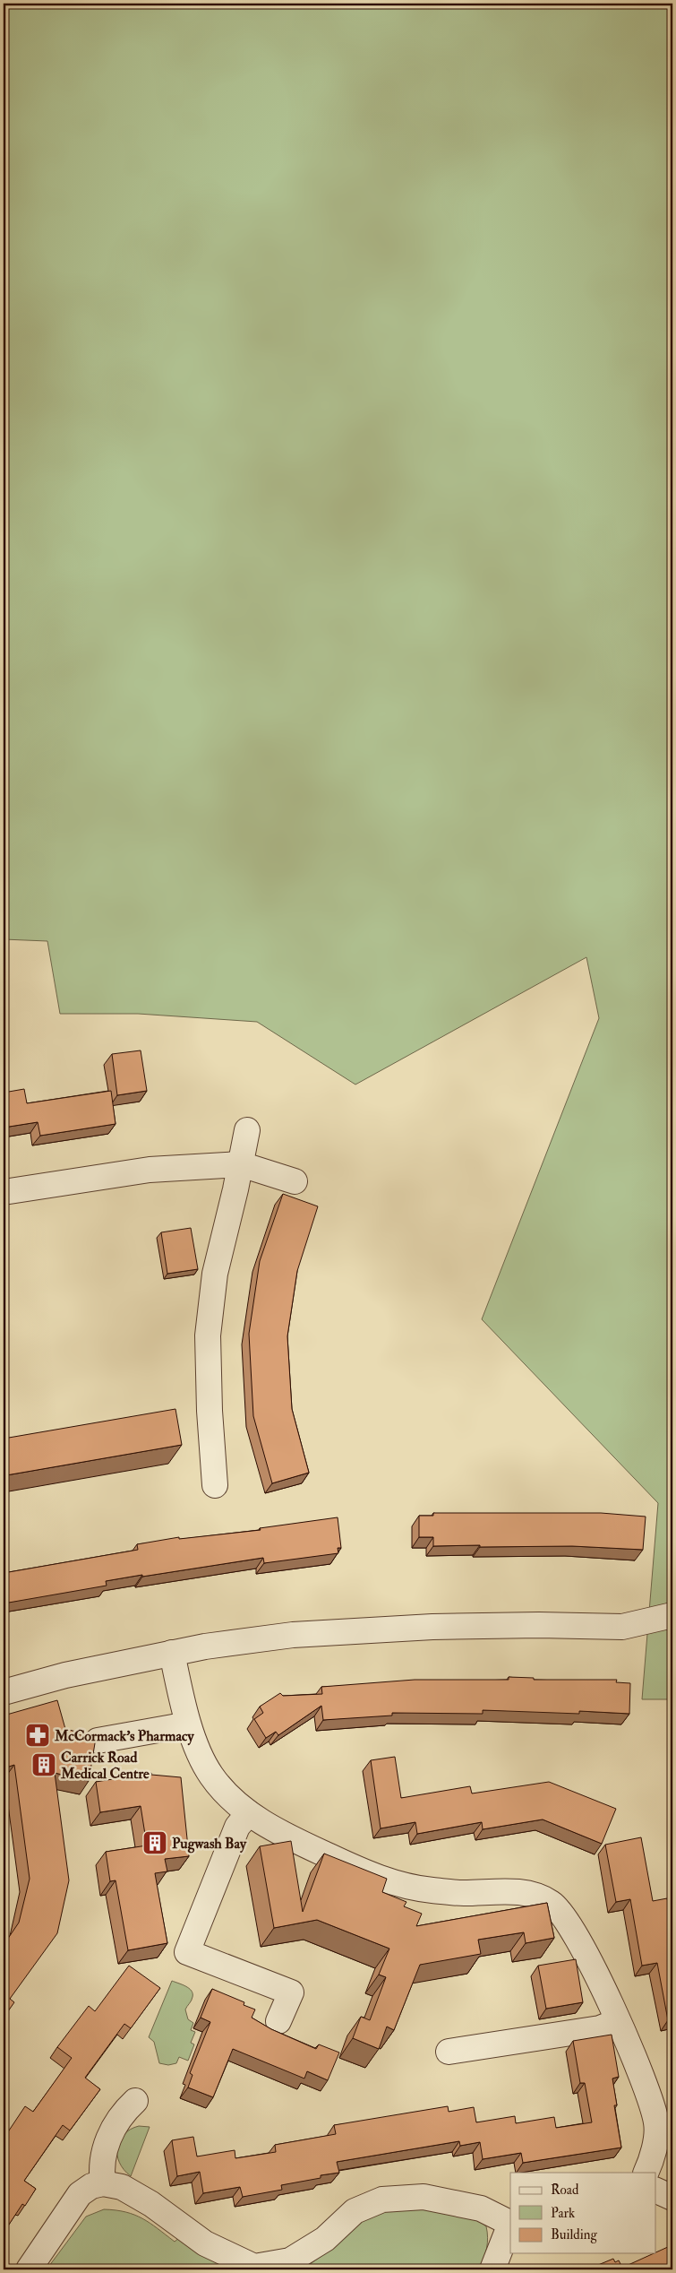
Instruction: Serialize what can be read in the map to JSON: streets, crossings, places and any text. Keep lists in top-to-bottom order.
{
  "places": {
    "pharmacy": ["McCormack's Pharmacy"],
    "building": ["Carrick Road Medical Centre", "Pugwash Bay"]
  },
  "legend": ["Road", "Park", "Building"]
}
